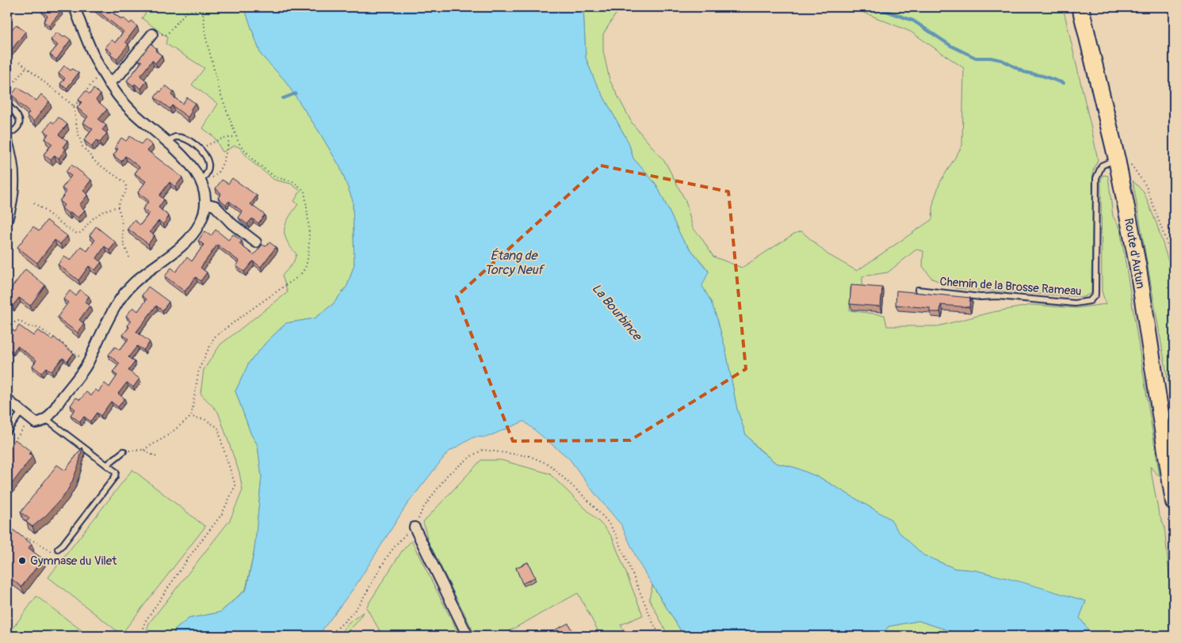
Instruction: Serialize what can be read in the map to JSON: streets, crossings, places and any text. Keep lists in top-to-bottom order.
{
  "streets": {
    "main road": ["Route d'Autun"],
    "lane": ["Chemin de la Brosse Rameau"]
  },
  "crossings": [
    ["Route d'Autun", "Chemin de la Brosse Rameau"]
  ],
  "water": ["Étang de Torcy Neuf", "La Bourbince"],
  "places": ["Gymnase du Vilet"]
}
